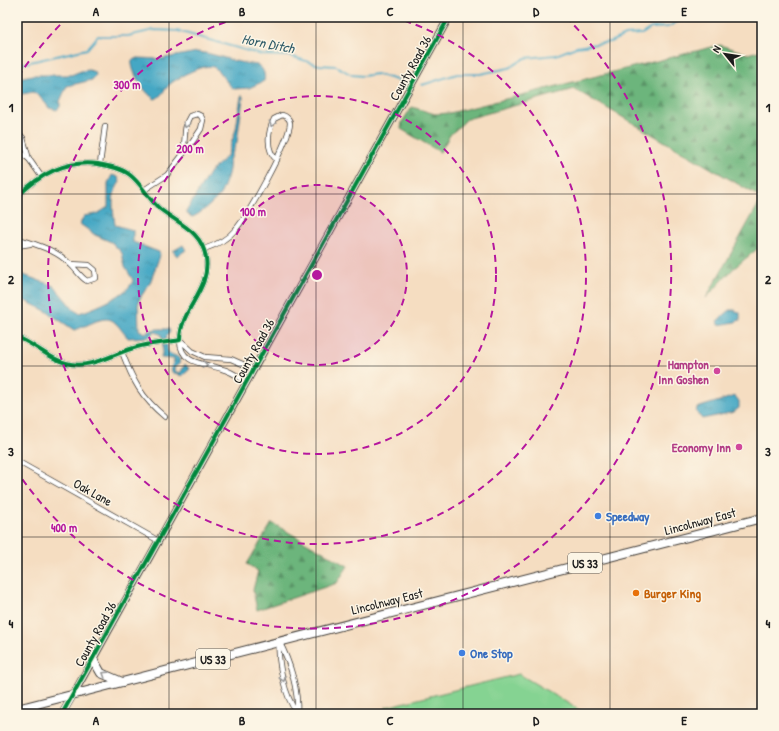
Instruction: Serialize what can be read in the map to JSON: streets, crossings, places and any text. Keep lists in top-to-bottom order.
{
  "streets": {
    "highway": ["Lincolnway East", "US 33"],
    "street": ["County Road 36", "Oak Lane"]
  },
  "crossings": [
    ["County Road 36", "Oak Lane"],
    ["County Road 36", "Lincolnway East"]
  ],
  "water": ["Horn Ditch"],
  "places": [
    "Hampton Inn Goshen",
    "Economy Inn",
    "Speedway",
    "Burger King",
    "One Stop"
  ],
  "north": "top left",
  "grid": {
    "columns": [
      "A",
      "B",
      "C",
      "D",
      "E"
    ],
    "rows": [
      "1",
      "2",
      "3",
      "4"
    ]
  },
  "rings": [
    "300 m",
    "200 m",
    "100 m",
    "400 m"
  ]
}
